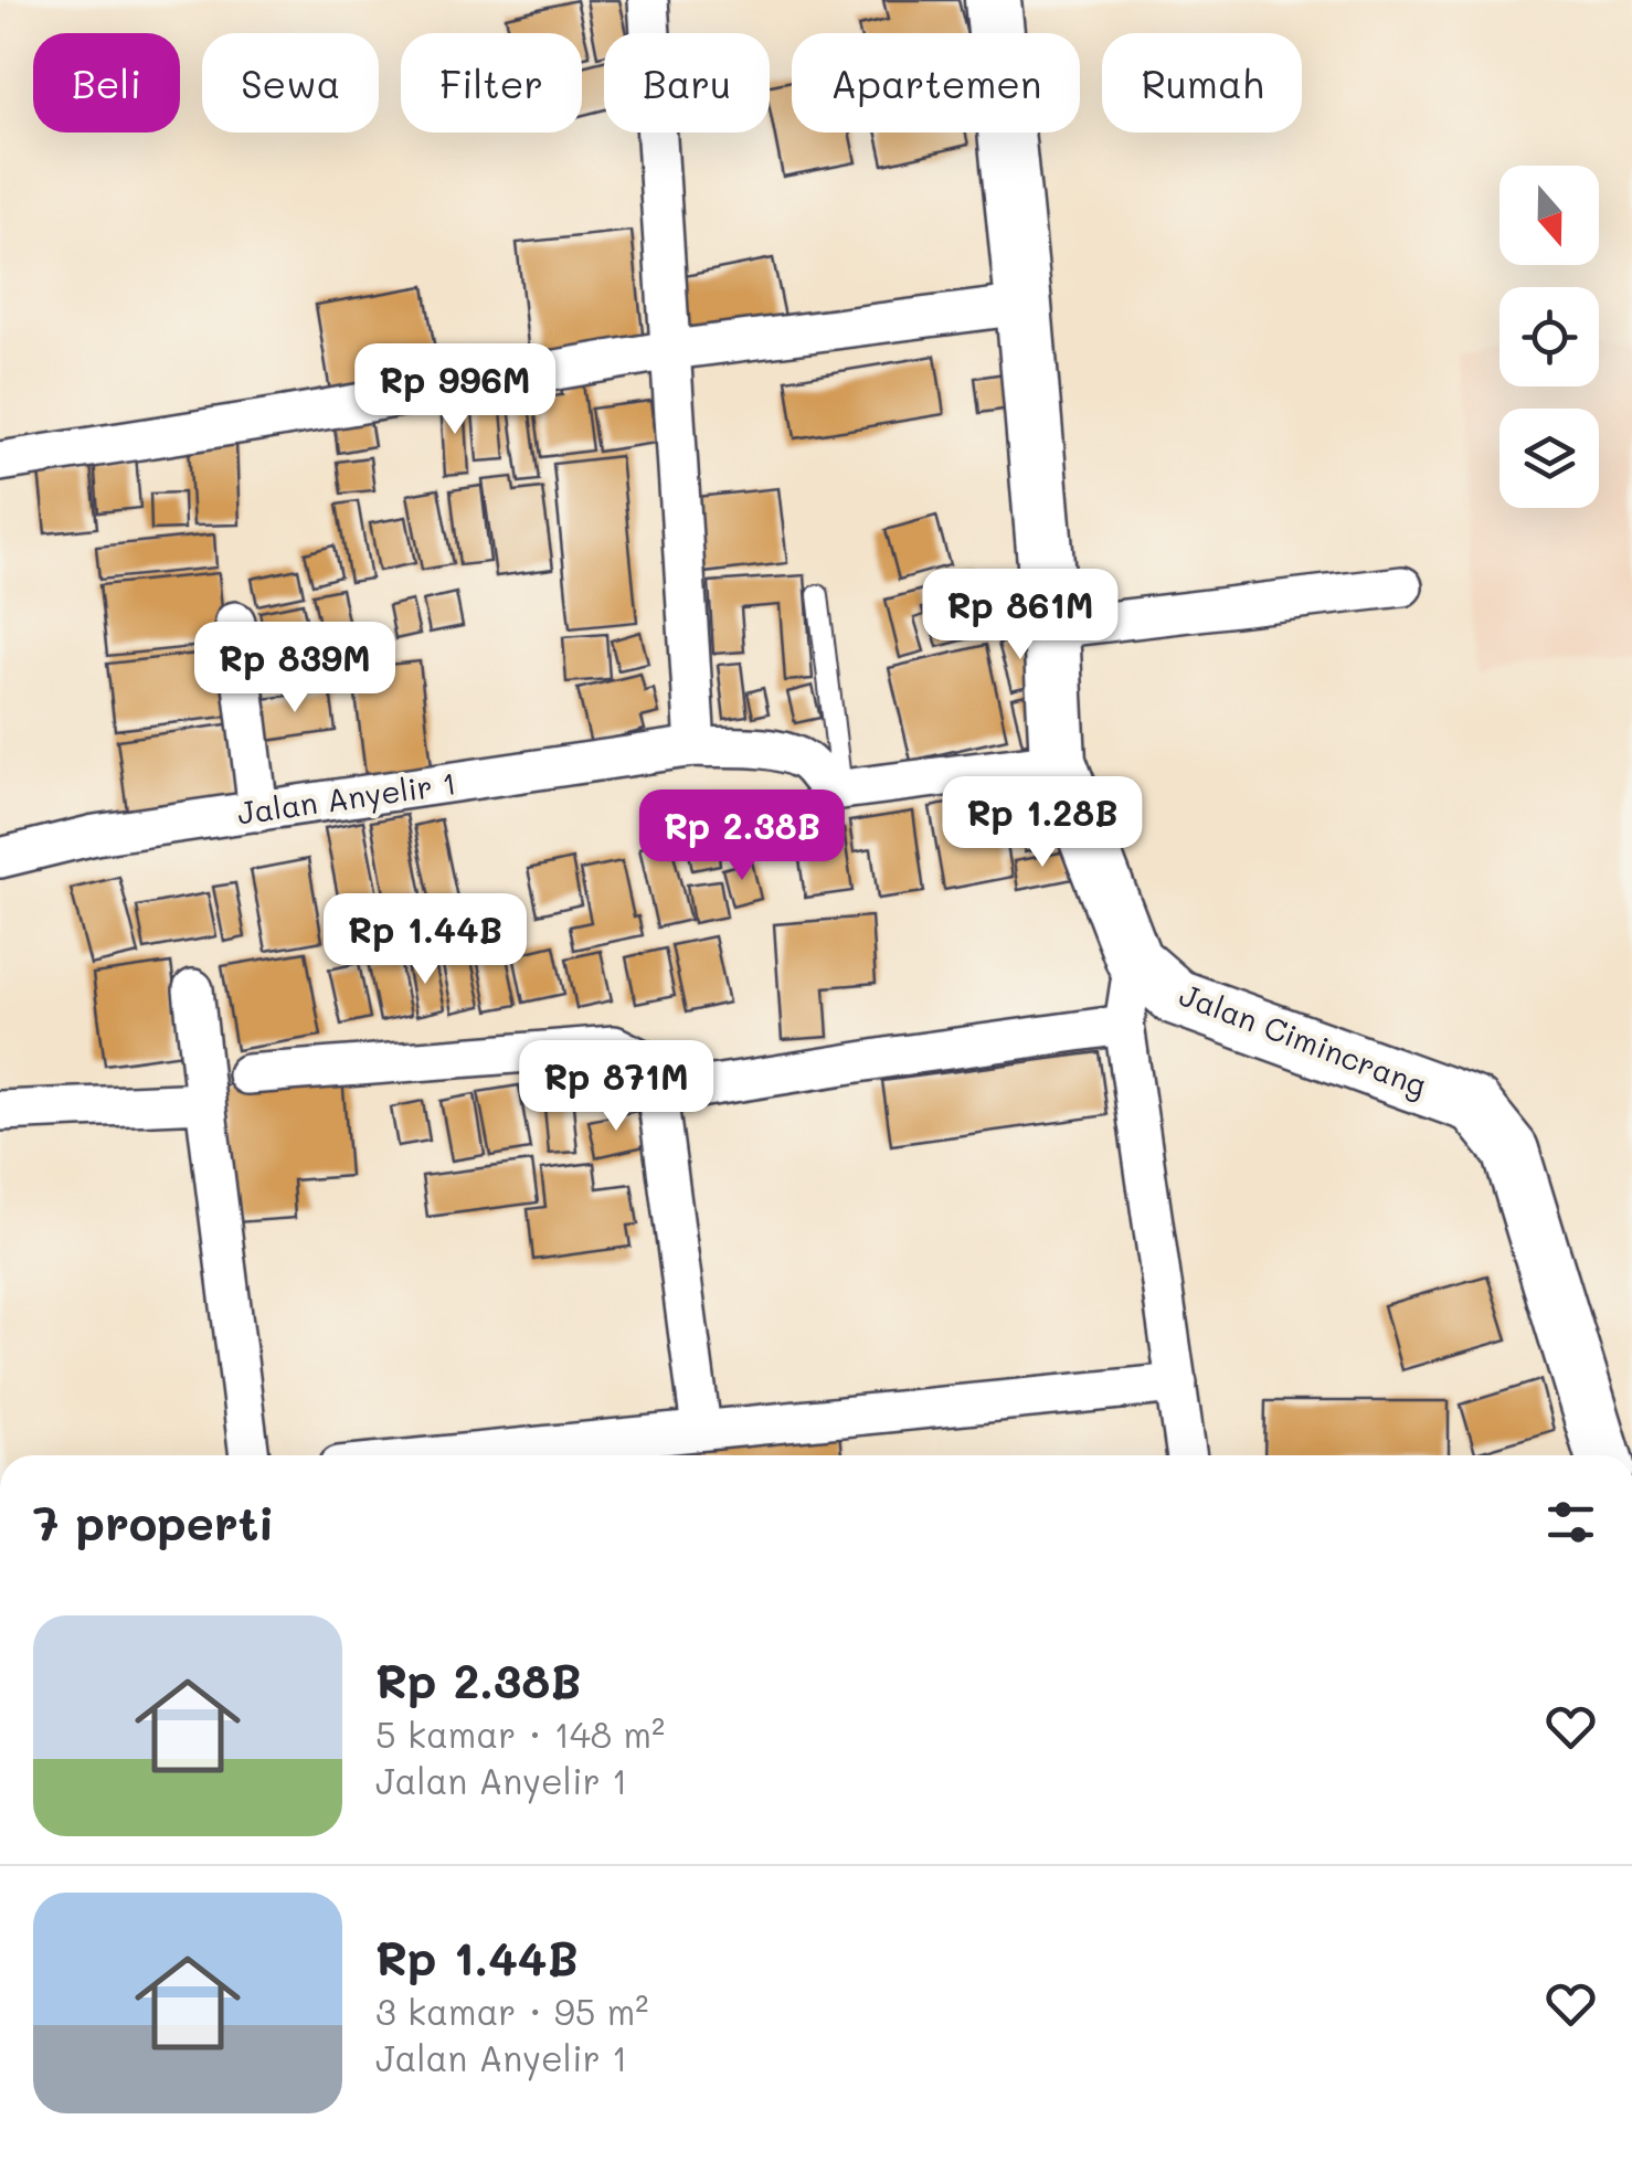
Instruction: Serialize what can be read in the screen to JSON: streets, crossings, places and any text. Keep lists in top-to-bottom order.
{
  "streets": {
    "main road": ["Jalan Cimincrang"],
    "street": ["Jalan Anyelir 1"]
  },
  "north": "bottom",
  "page": {
    "chip": [
      "Beli",
      "Sewa",
      "Filter",
      "Baru",
      "Apartemen",
      "Rumah"
    ],
    "price": [
      "Rp 996M",
      "Rp 861M",
      "Rp 839M",
      "Rp 1.28B",
      "Rp 2.38B",
      "Rp 1.44B",
      "Rp 871M"
    ],
    "heading": "7 properti",
    "list": [
      {
        "name": "Rp 2.38B",
        "note": "5 kamar · 148 m² · Jalan Anyelir 1"
      },
      {
        "name": "Rp 1.44B",
        "note": "3 kamar · 95 m² · Jalan Anyelir 1"
      }
    ]
  }
}
